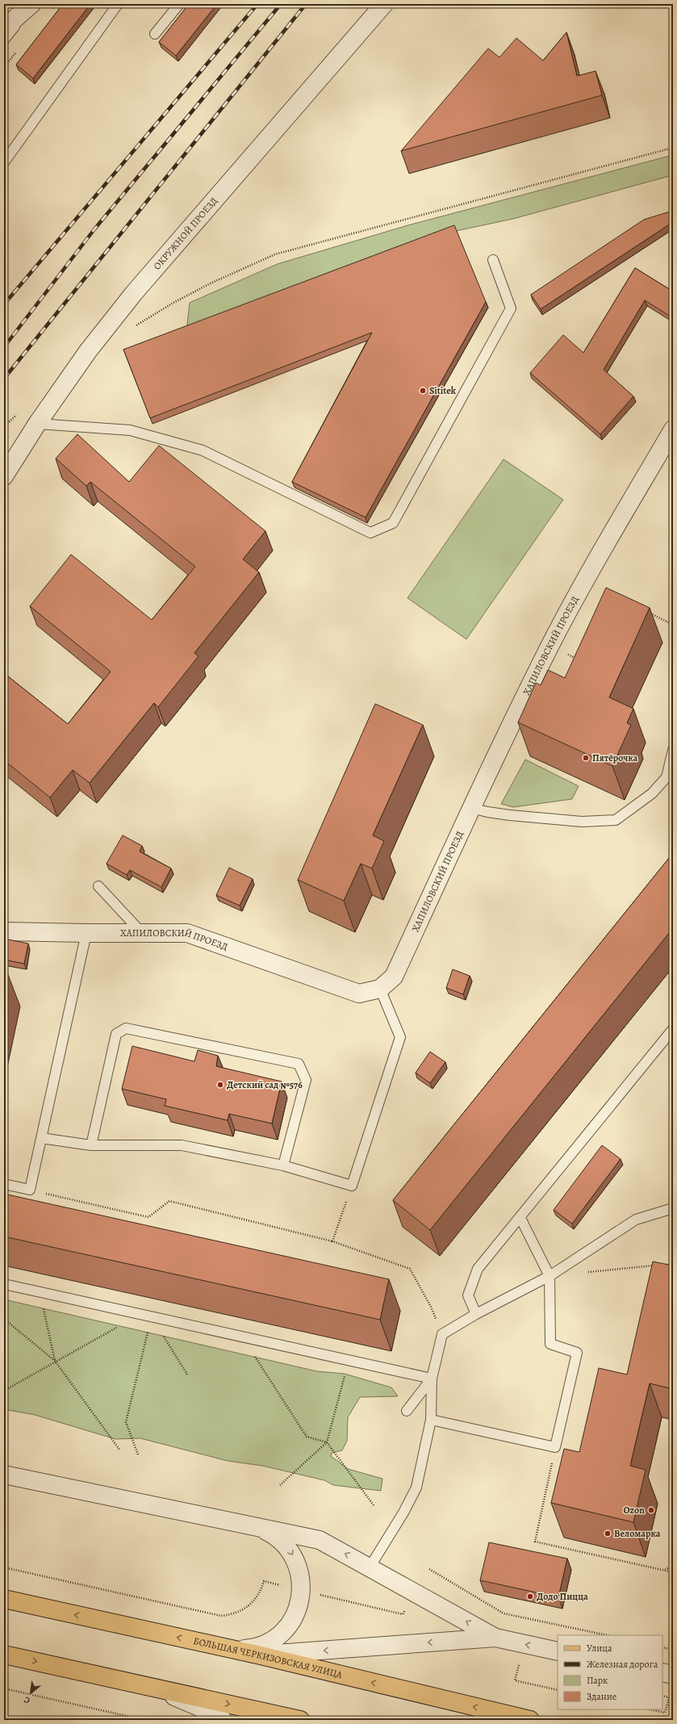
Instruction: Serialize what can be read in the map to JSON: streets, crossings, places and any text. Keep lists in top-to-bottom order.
{
  "streets": {
    "main road": ["БОЛЬШАЯ ЧЕРКИЗОВСКАЯ УЛИЦА"],
    "street": ["ОКРУЖНОЙ ПРОЕЗД", "ХАПИЛОВСКИЙ ПРОЕЗД"]
  },
  "places": [
    "Sititek",
    "Пятёрочка",
    "Детский сад №576",
    "Ozon",
    "Веломарка",
    "Додо Пицца"
  ],
  "legend": [
    "Улица",
    "Железная дорога",
    "Парк",
    "Здание"
  ],
  "north": "bottom left"
}
